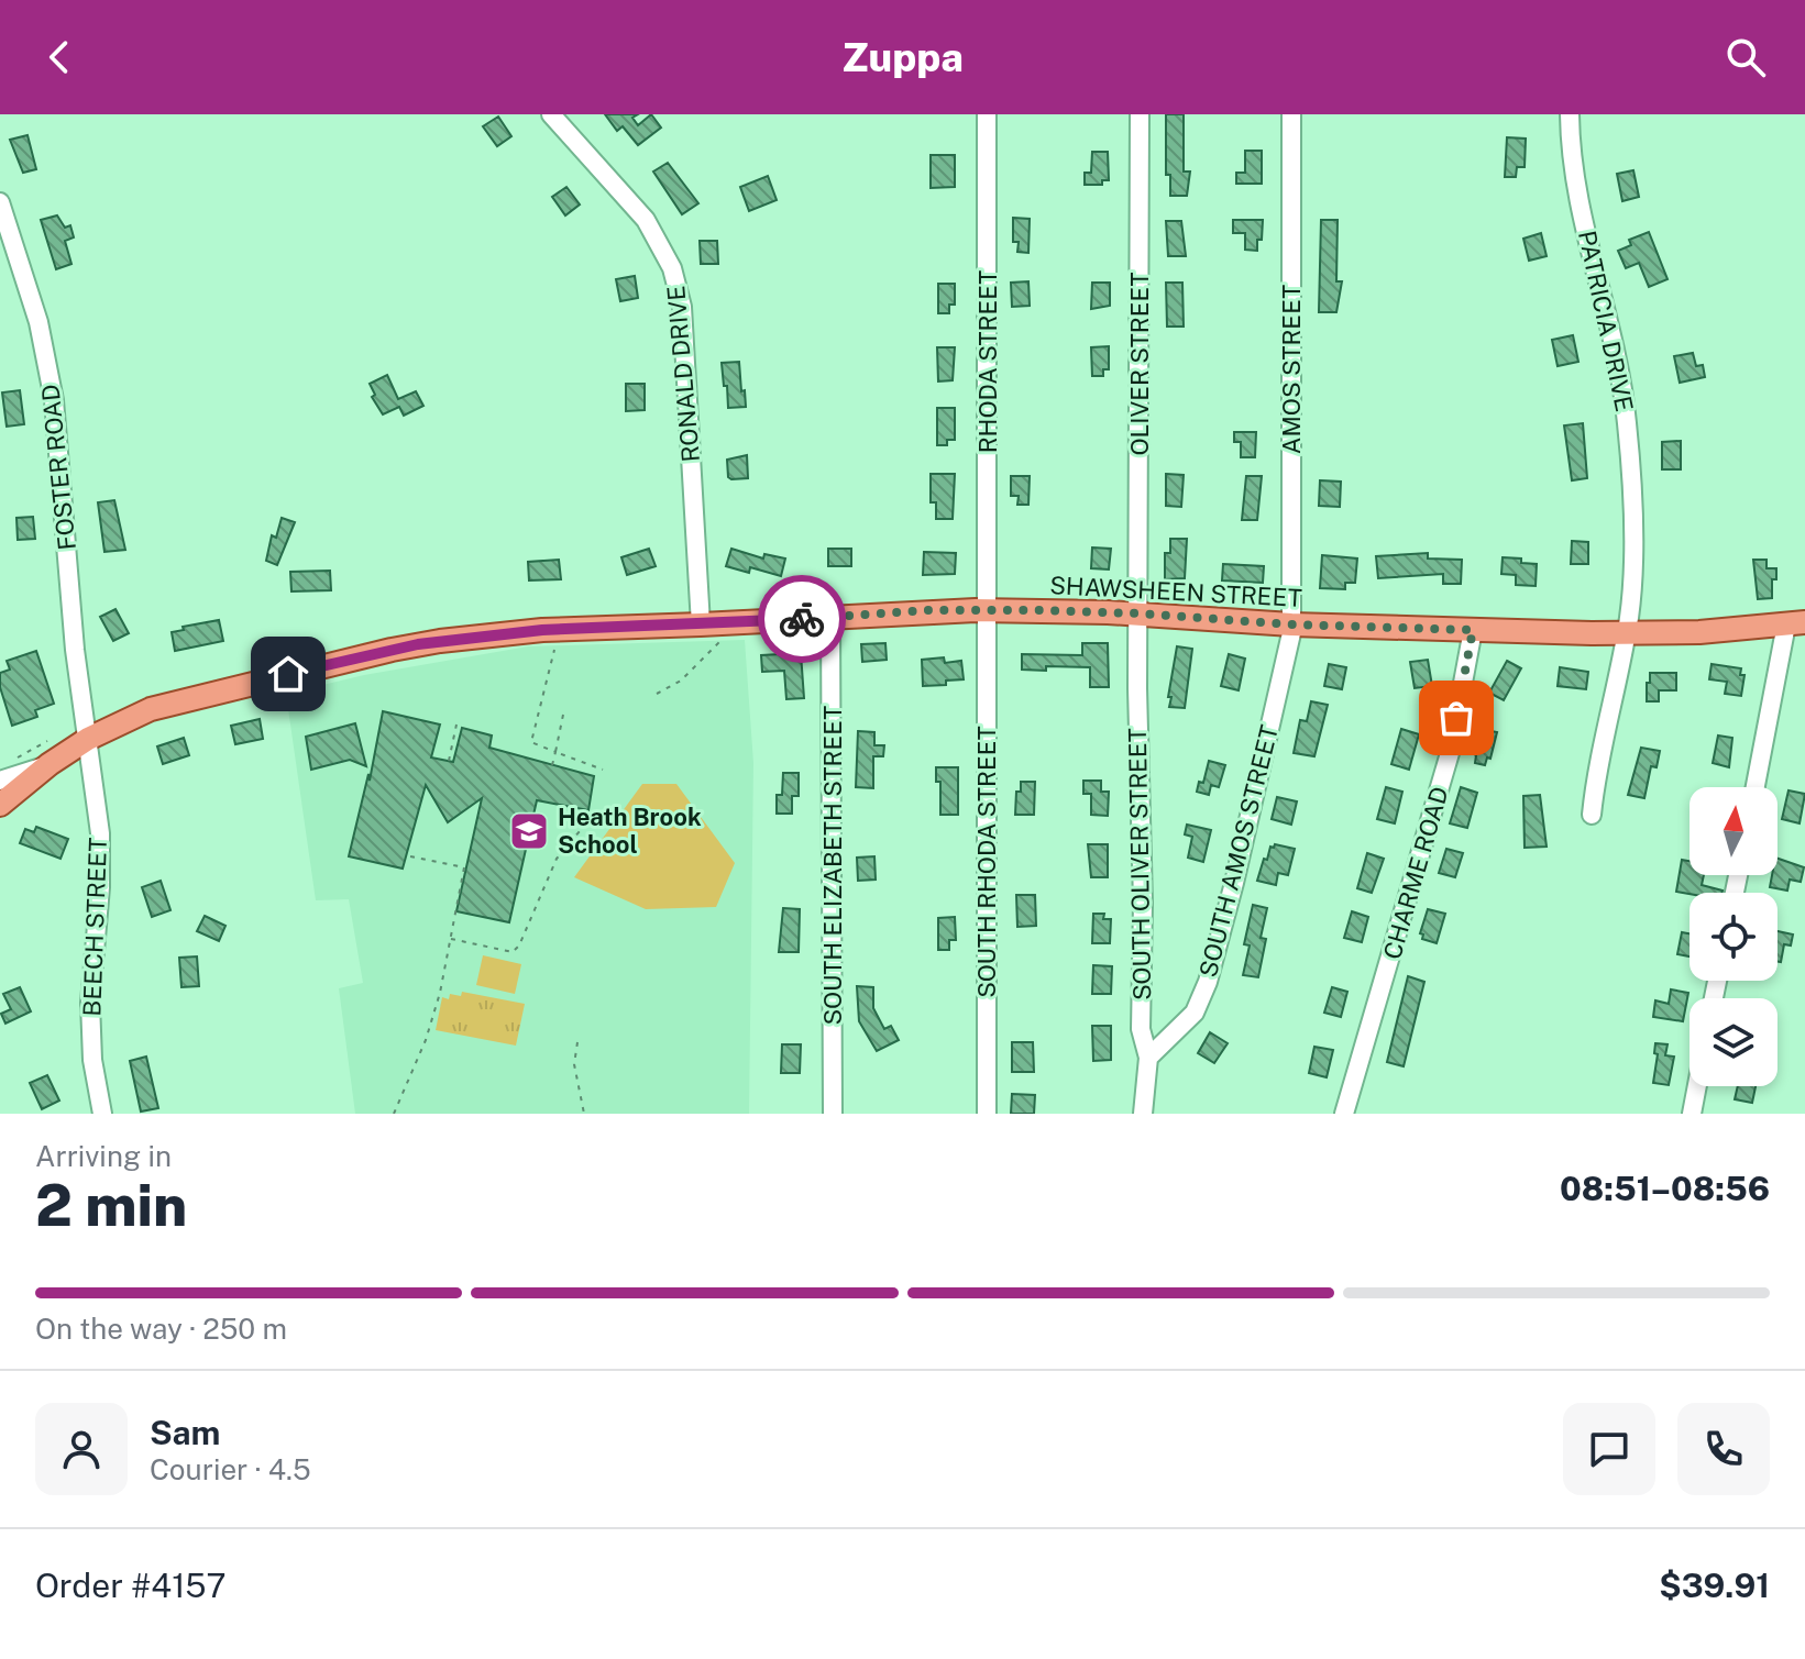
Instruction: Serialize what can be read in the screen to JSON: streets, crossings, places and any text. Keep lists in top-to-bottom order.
{
  "streets": {
    "main road": ["SHAWSHEEN STREET"],
    "street": [
      "PATRICIA DRIVE",
      "RHODA STREET",
      "OLIVER STREET",
      "AMOS STREET",
      "RONALD DRIVE",
      "FOSTER ROAD",
      "SOUTH AMOS STREET",
      "SOUTH RHODA STREET",
      "SOUTH OLIVER STREET",
      "SOUTH ELIZABETH STREET",
      "CHARME ROAD",
      "BEECH STREET"
    ]
  },
  "crossings": [
    ["PATRICIA DRIVE", "SHAWSHEEN STREET"],
    ["RHODA STREET", "SHAWSHEEN STREET"],
    ["RHODA STREET", "SOUTH RHODA STREET"],
    ["OLIVER STREET", "SHAWSHEEN STREET"],
    ["OLIVER STREET", "SOUTH OLIVER STREET"],
    ["AMOS STREET", "SHAWSHEEN STREET"],
    ["AMOS STREET", "SOUTH AMOS STREET"],
    ["RONALD DRIVE", "SHAWSHEEN STREET"],
    ["FOSTER ROAD", "SHAWSHEEN STREET"],
    ["FOSTER ROAD", "BEECH STREET"],
    ["SHAWSHEEN STREET", "SOUTH AMOS STREET"],
    ["SHAWSHEEN STREET", "SOUTH RHODA STREET"],
    ["SHAWSHEEN STREET", "SOUTH OLIVER STREET"],
    ["SHAWSHEEN STREET", "SOUTH ELIZABETH STREET"],
    ["SHAWSHEEN STREET", "CHARME ROAD"],
    ["SHAWSHEEN STREET", "BEECH STREET"],
    ["SOUTH AMOS STREET", "SOUTH OLIVER STREET"]
  ],
  "places": {
    "school or university": ["Heath Brook School"]
  },
  "north": "top",
  "page": {
    "header": "Zuppa",
    "heading": ["2 min", "Arriving in", "08:51–08:56"],
    "panel": [
      "Sam",
      "Courier · 4.5",
      "Order #4157",
      "$39.91"
    ],
    "bar": "On the way · 250 m"
  }
}
